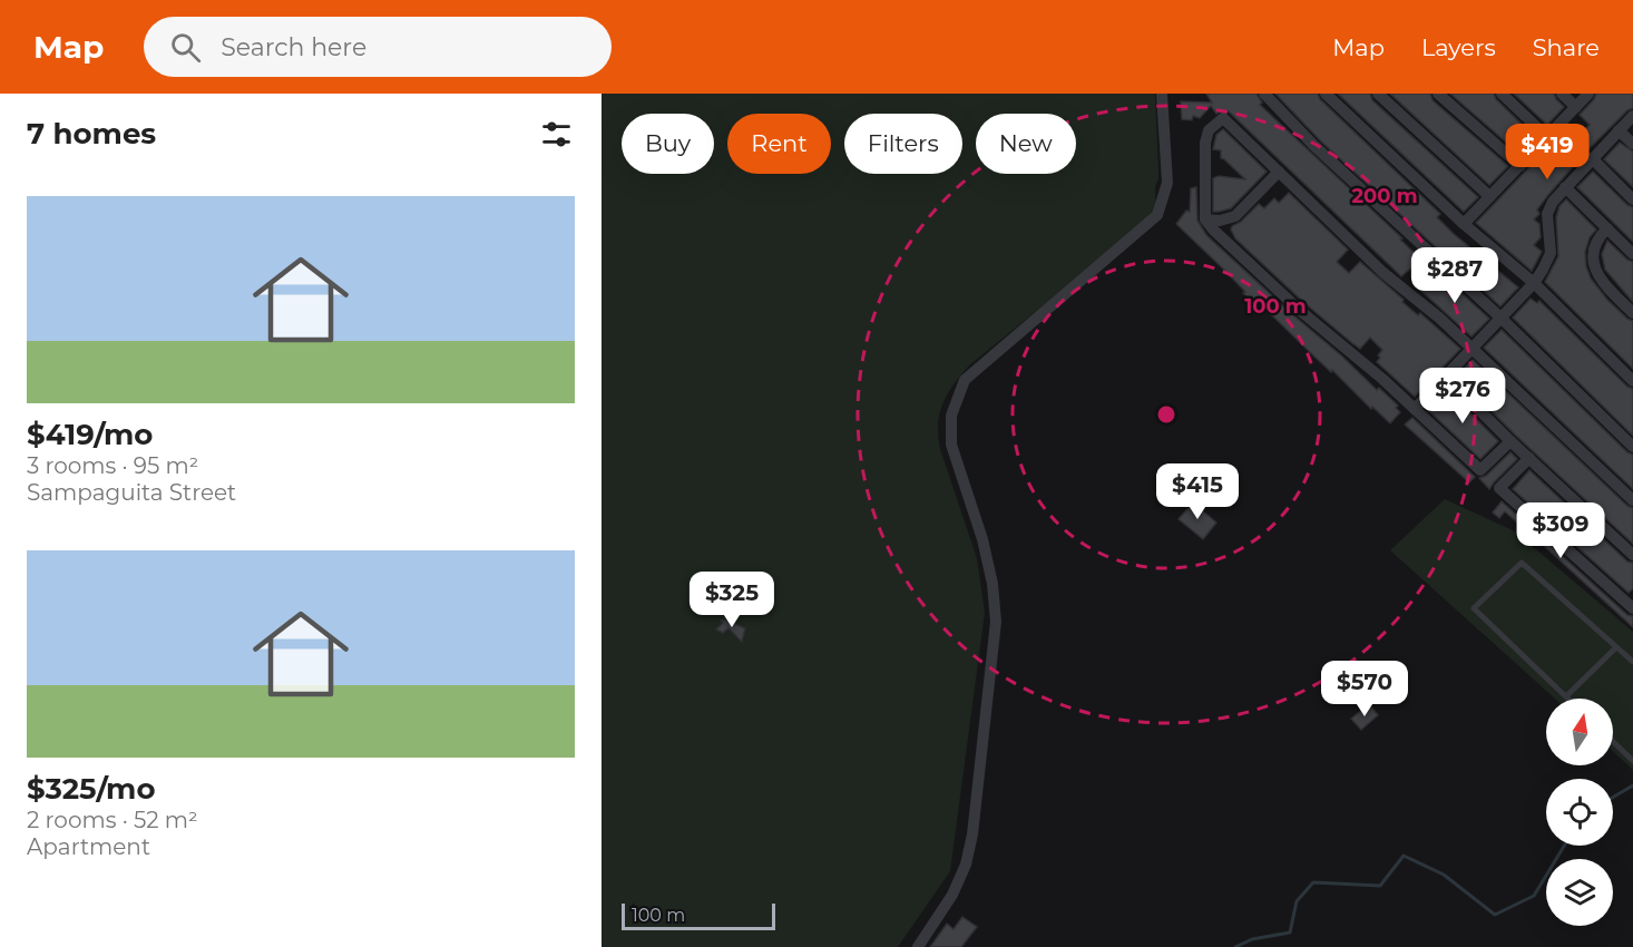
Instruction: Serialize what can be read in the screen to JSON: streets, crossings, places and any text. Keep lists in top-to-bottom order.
{
  "scale_bar": "100 m",
  "north": "top",
  "page": {
    "header": "Map",
    "search": "Search here",
    "nav": ["Map", "Layers", "Share"],
    "heading": "7 homes",
    "chip": [
      "Buy",
      "Rent",
      "Filters",
      "New"
    ],
    "price": [
      "$419",
      "$287",
      "$276",
      "$415",
      "$309",
      "$325",
      "$570"
    ],
    "list": [
      {
        "name": "$419/mo",
        "note": "3 rooms · 95 m² · Sampaguita Street"
      },
      {
        "name": "$325/mo",
        "note": "2 rooms · 52 m² · Apartment"
      }
    ],
    "scale": "100 m"
  },
  "rings": ["200 m", "100 m"]
}
